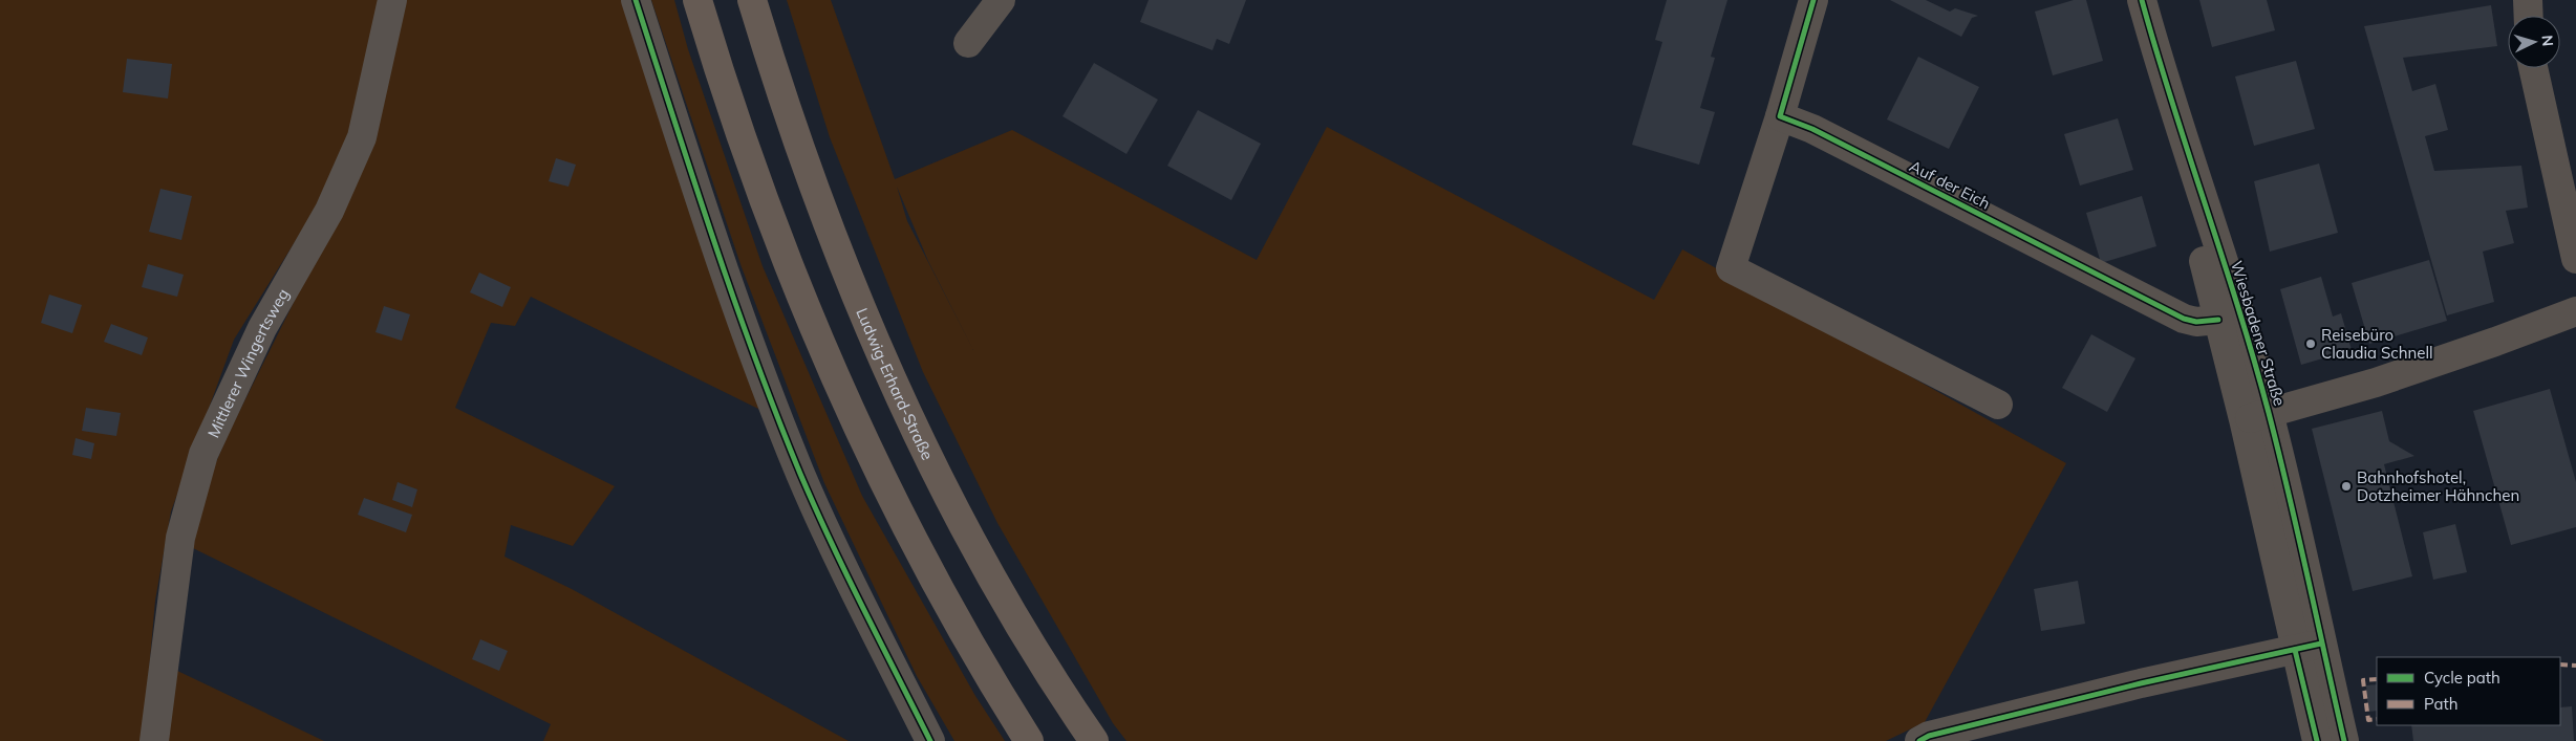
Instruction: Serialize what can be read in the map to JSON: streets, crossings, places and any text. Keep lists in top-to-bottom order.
{
  "streets": {
    "main road": ["Ludwig-Erhard-Straße"],
    "street": ["Auf der Eich", "Wiesbadener Straße", "Mittlerer Wingertsweg"]
  },
  "crossings": [
    ["Auf der Eich", "Wiesbadener Straße"]
  ],
  "places": ["Reisebüro Claudia Schnell", "Bahnhofshotel, Dotzheimer Hähnchen"],
  "legend": ["Cycle path", "Path"],
  "north": "right"
}
